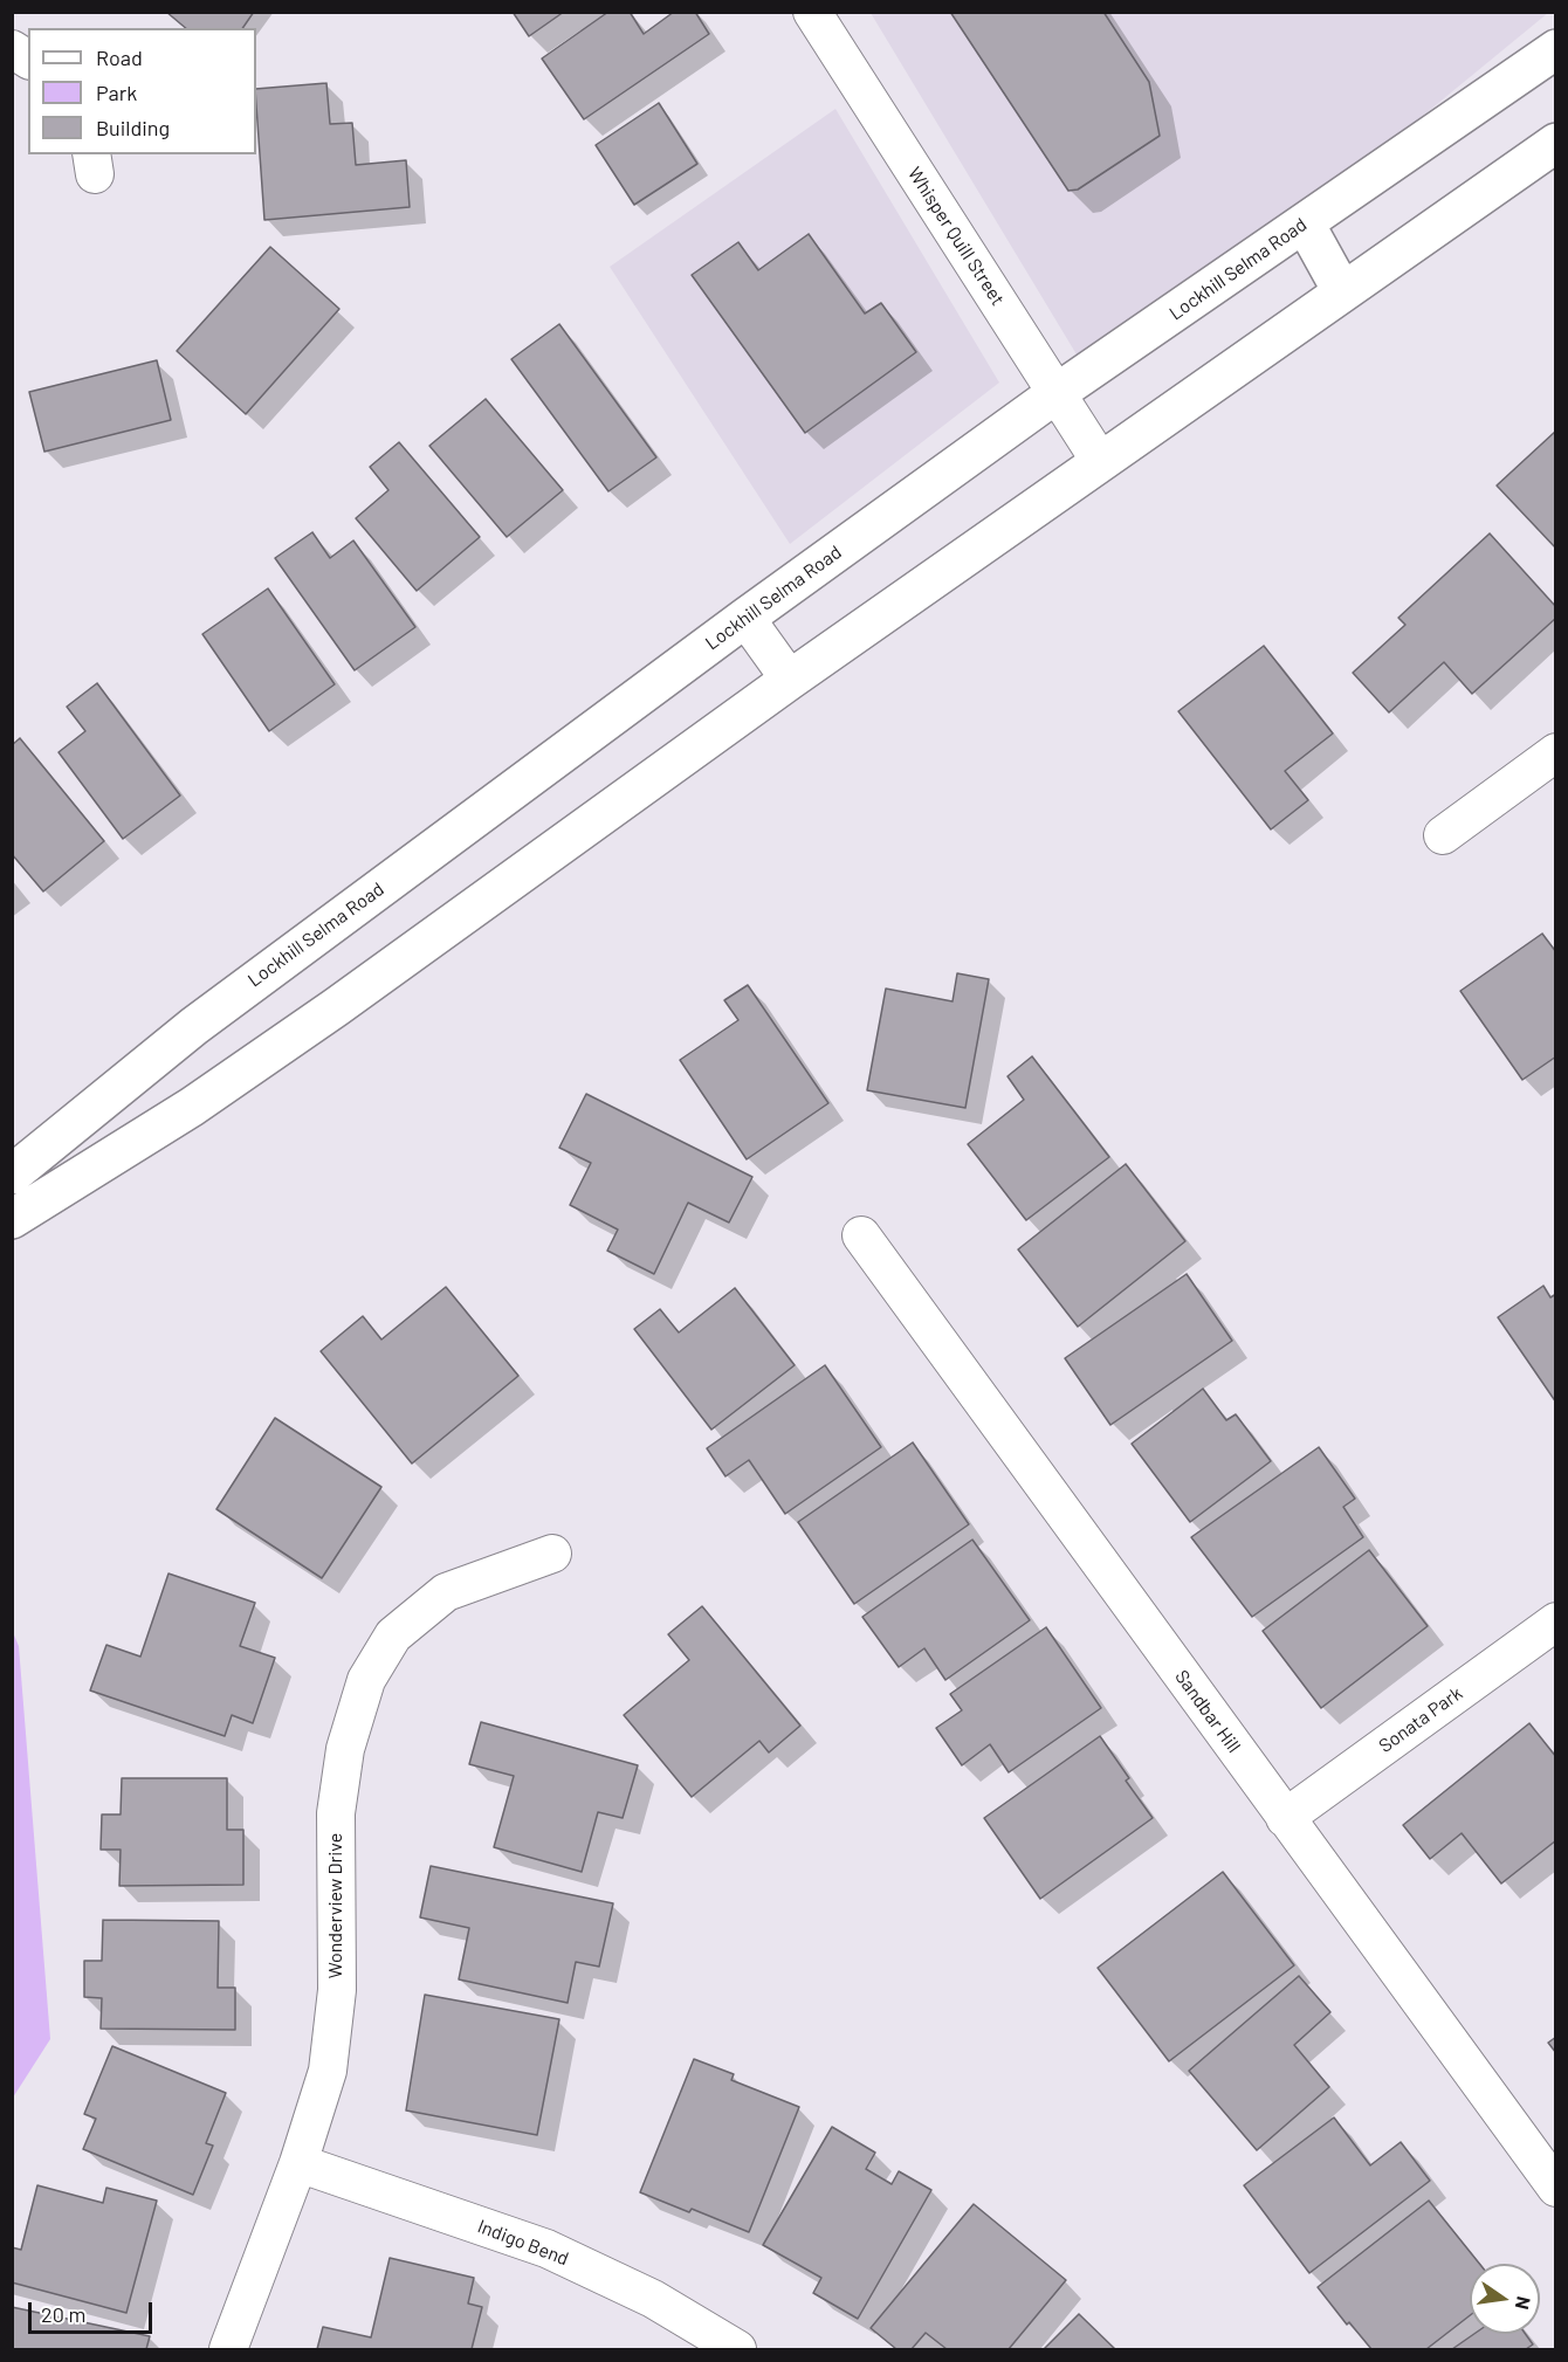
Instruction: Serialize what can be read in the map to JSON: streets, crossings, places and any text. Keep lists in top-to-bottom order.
{
  "streets": {
    "main road": ["Lockhill Selma Road"],
    "street": [
      "Whisper Quill Street",
      "Sandbar Hill",
      "Sonata Park",
      "Wonderview Drive",
      "Indigo Bend"
    ]
  },
  "crossings": [
    ["Whisper Quill Street", "Lockhill Selma Road"],
    ["Sandbar Hill", "Sonata Park"],
    ["Wonderview Drive", "Indigo Bend"]
  ],
  "legend": ["Road", "Park", "Building"],
  "scale_bar": "20 m",
  "north": "right"
}
